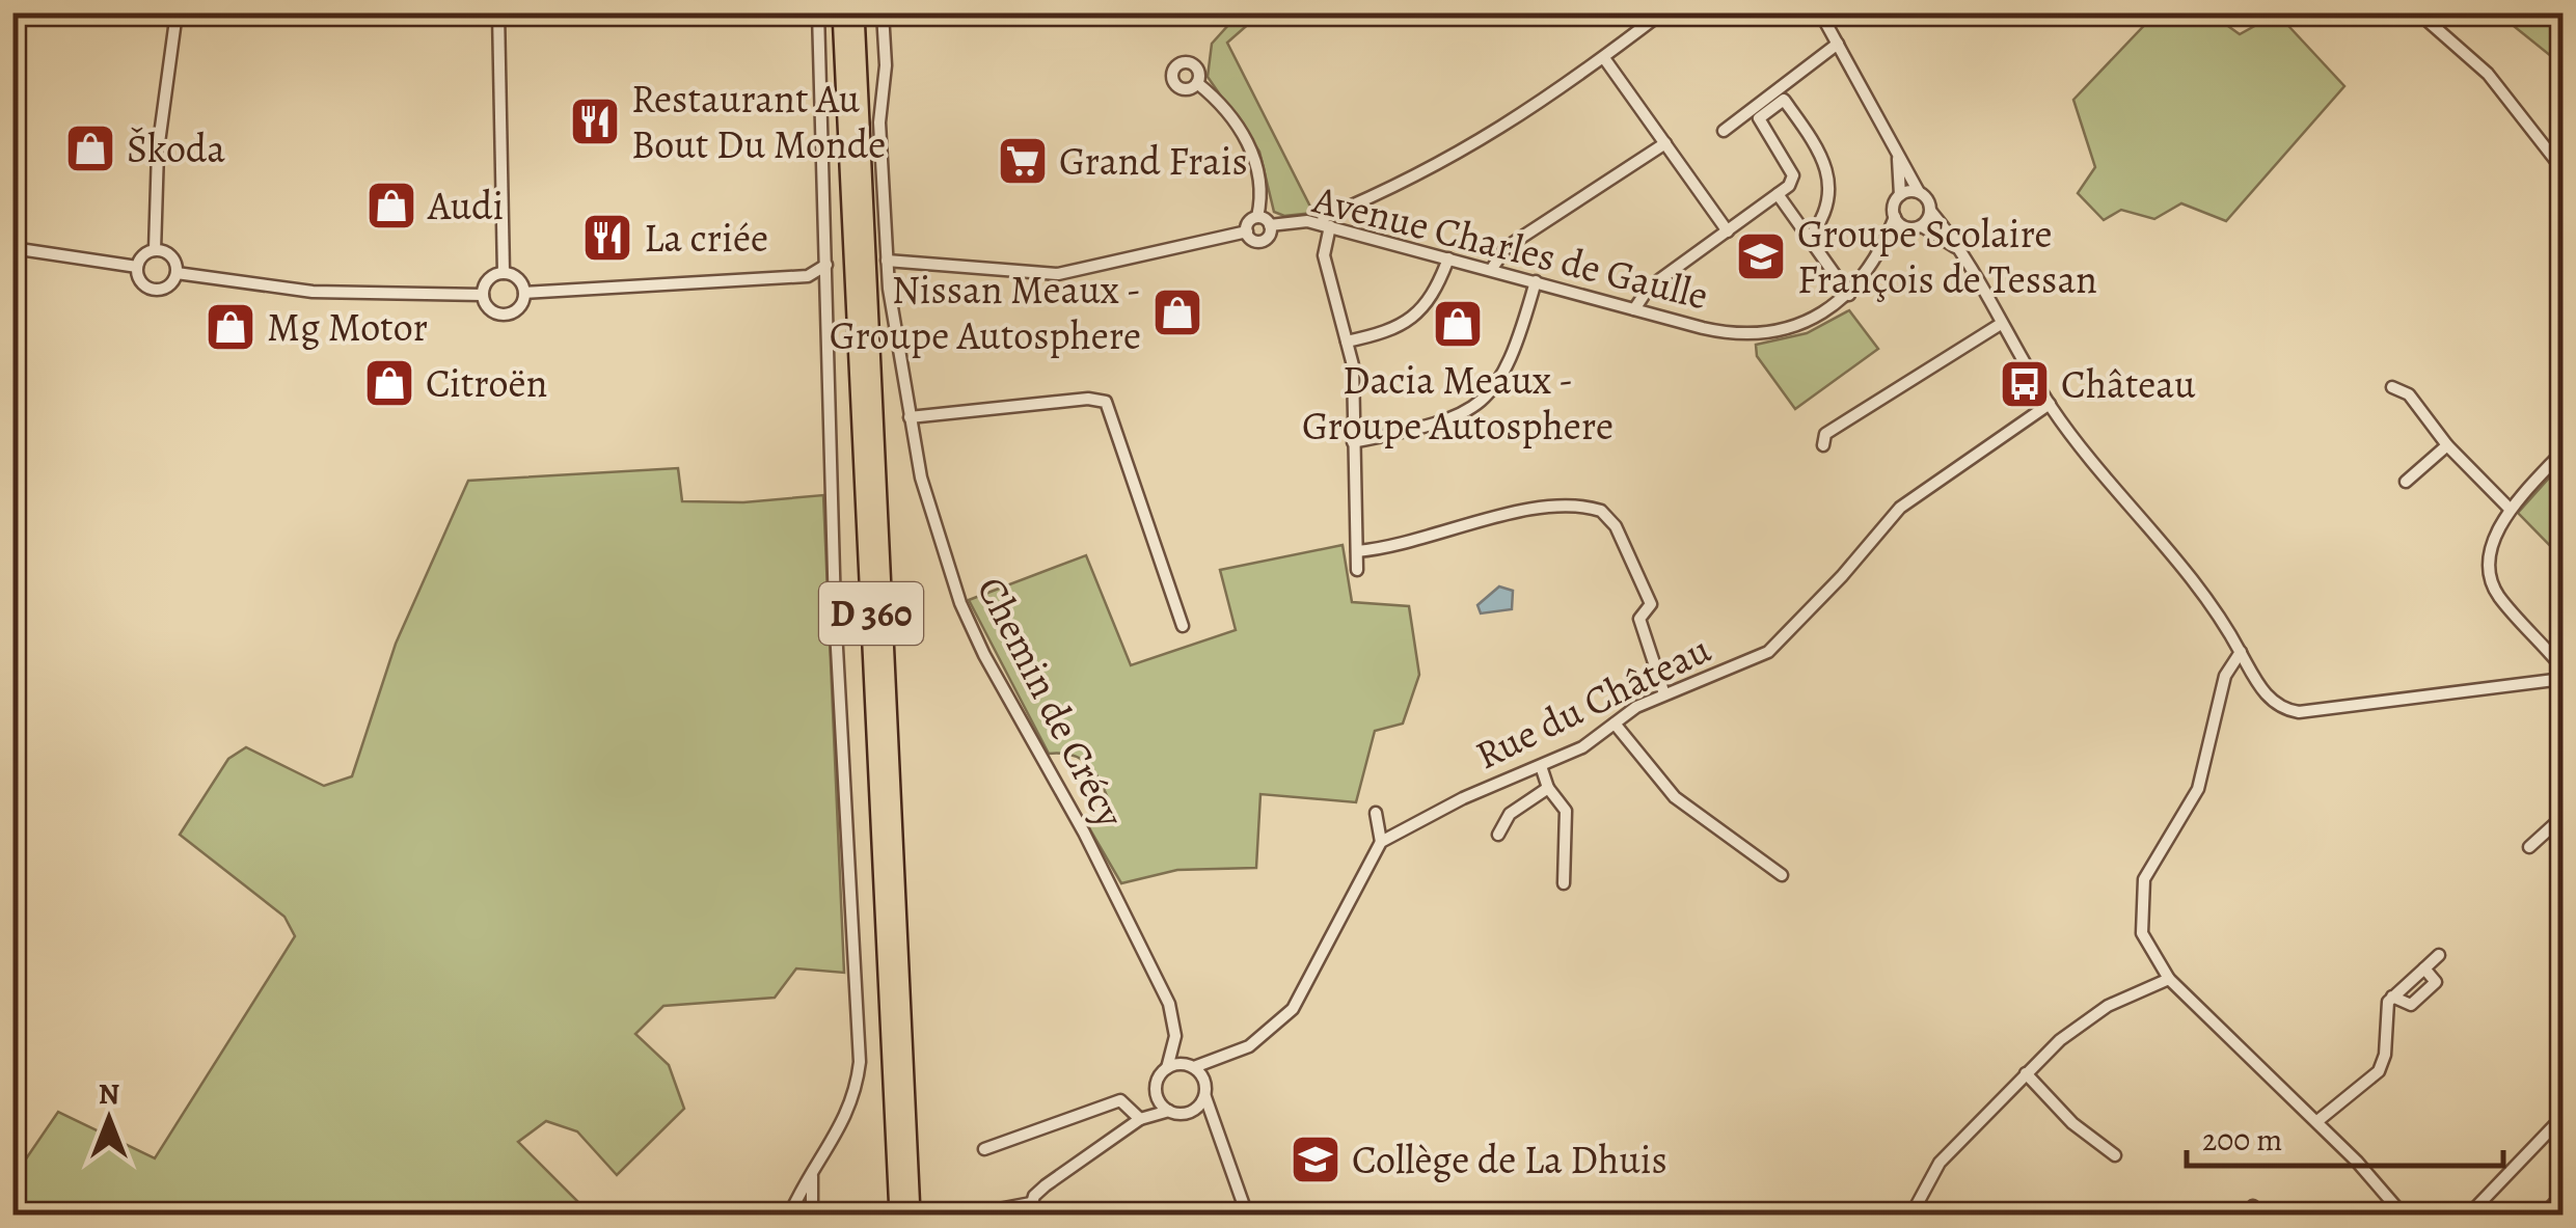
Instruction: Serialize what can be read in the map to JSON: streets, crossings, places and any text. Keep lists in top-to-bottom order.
{
  "streets": {
    "highway": ["D 360"],
    "street": ["Avenue Charles de Gaulle", "Chemin de Crécy", "Rue du Château"]
  },
  "places": {
    "restaurant": ["Restaurant Au Bout Du Monde", "La criée"],
    "shop": [
      "Škoda",
      "Audi",
      "Nissan Meaux - Groupe Autosphere",
      "Dacia Meaux - Groupe Autosphere",
      "Mg Motor",
      "Citroën"
    ],
    "supermarket": ["Grand Frais"],
    "school or university": ["Groupe Scolaire François de Tessan", "Collège de La Dhuis"],
    "bus stop": ["Château"]
  },
  "scale_bar": "200 m",
  "north": "top"
}
